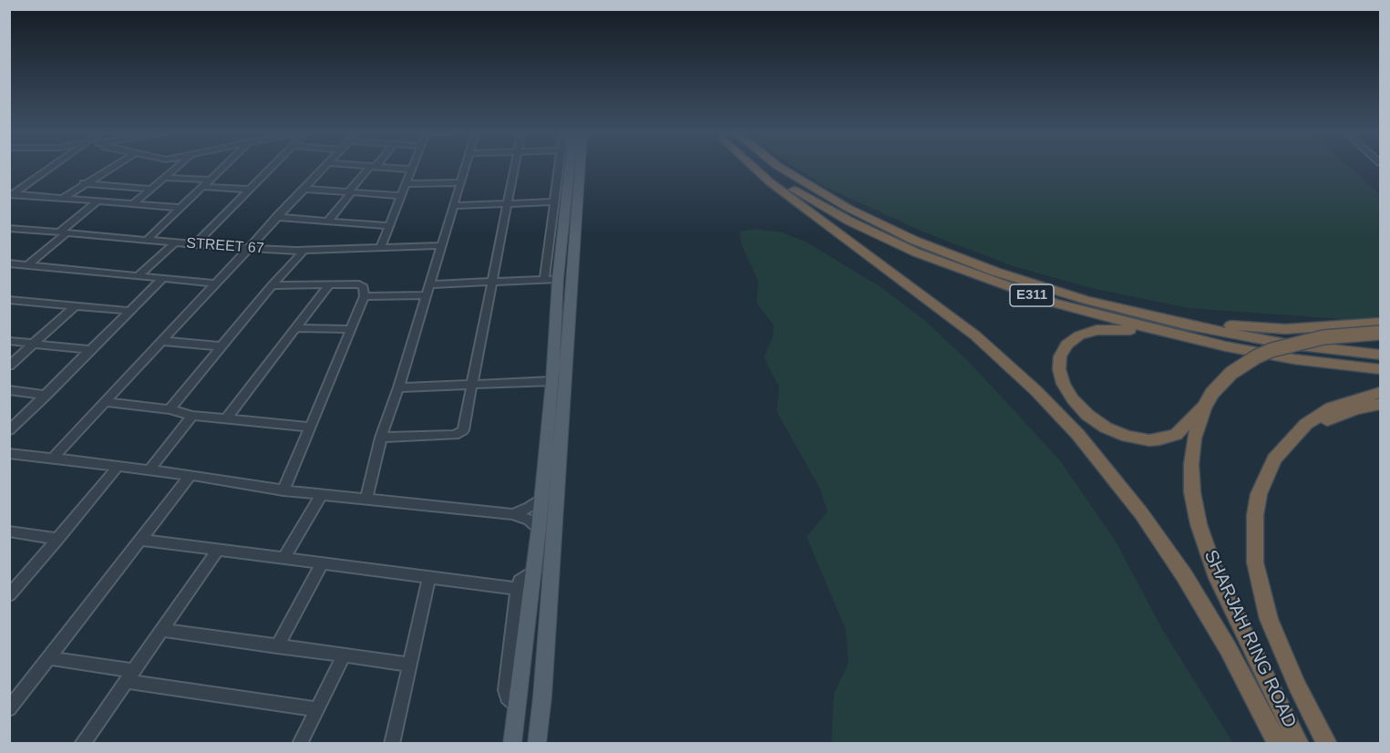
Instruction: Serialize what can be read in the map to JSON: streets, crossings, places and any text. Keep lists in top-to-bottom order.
{
  "streets": {
    "highway": ["E311", "SHARJAH RING ROAD"],
    "street": ["STREET 67"]
  }
}
